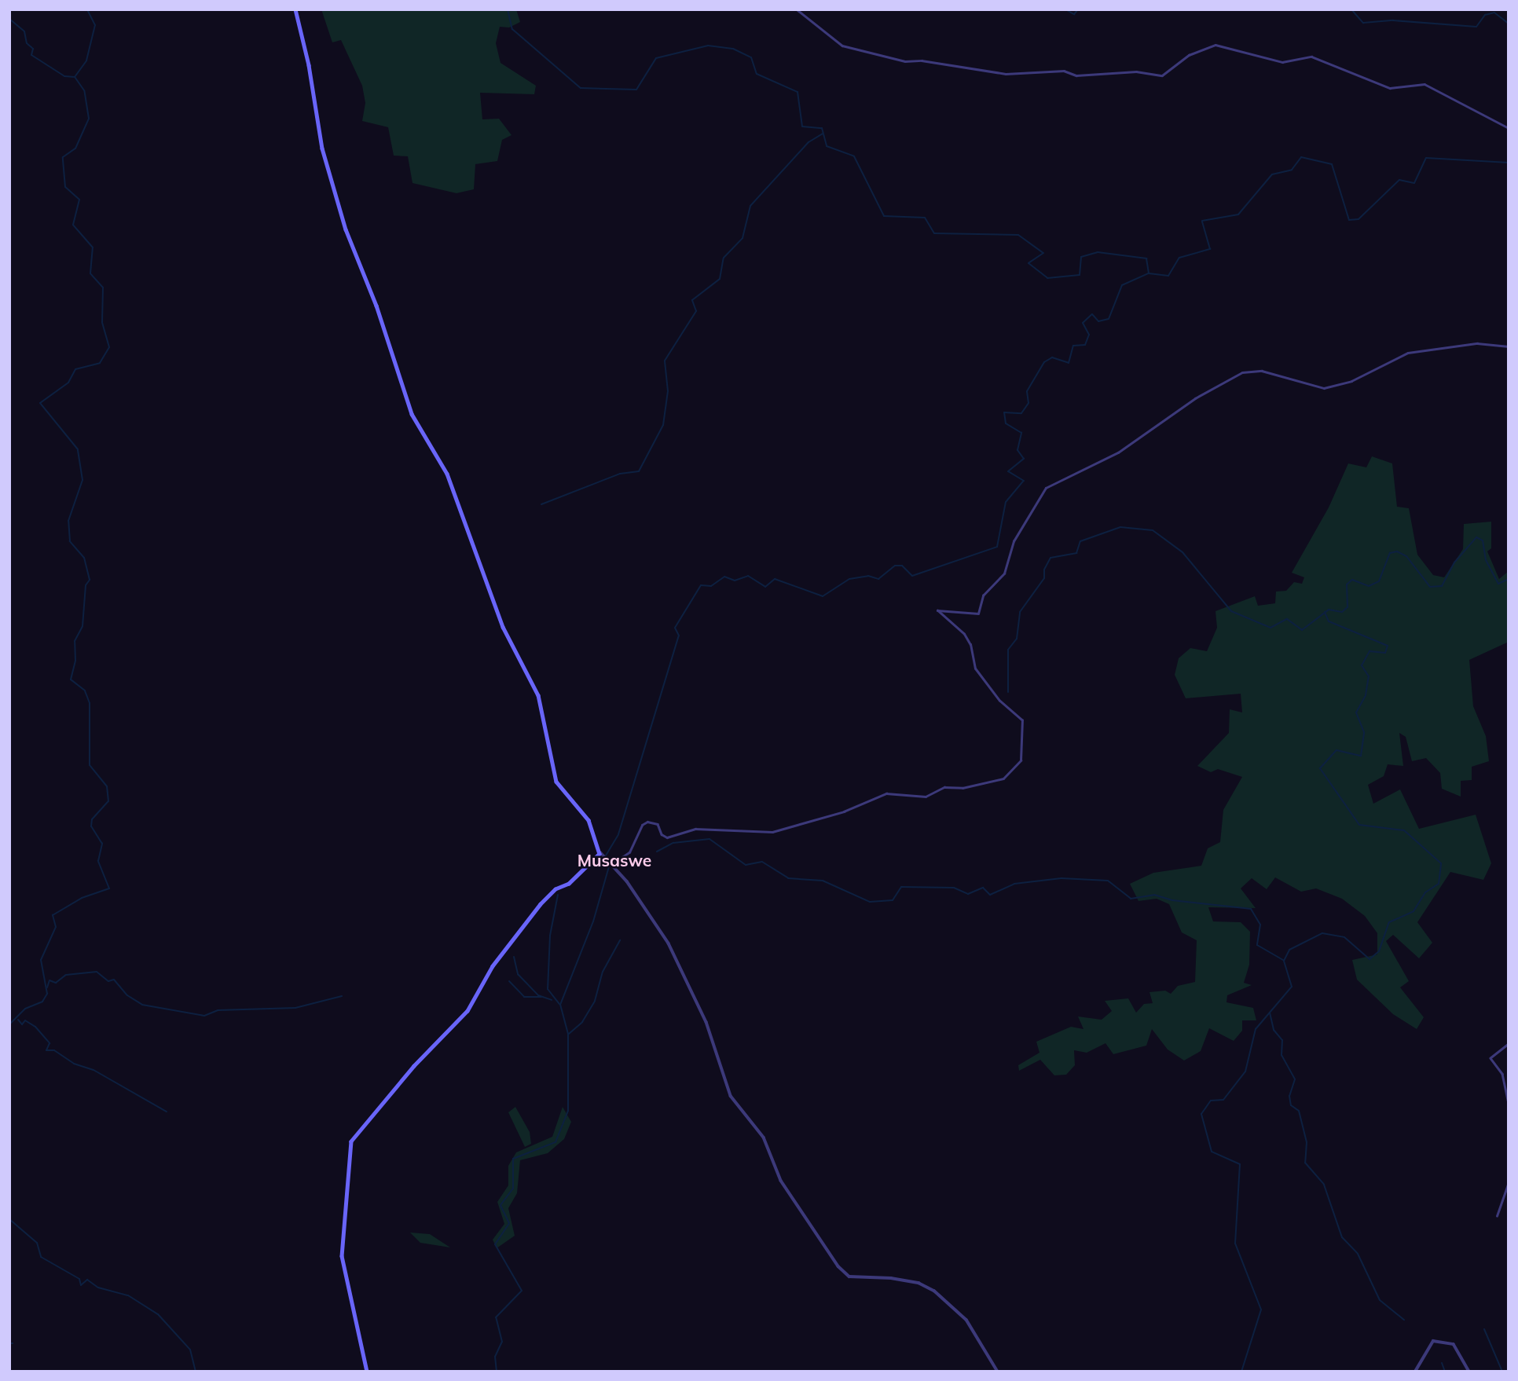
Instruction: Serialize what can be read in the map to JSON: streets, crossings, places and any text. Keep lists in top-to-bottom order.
{
  "districts": ["Musaswe"]
}
